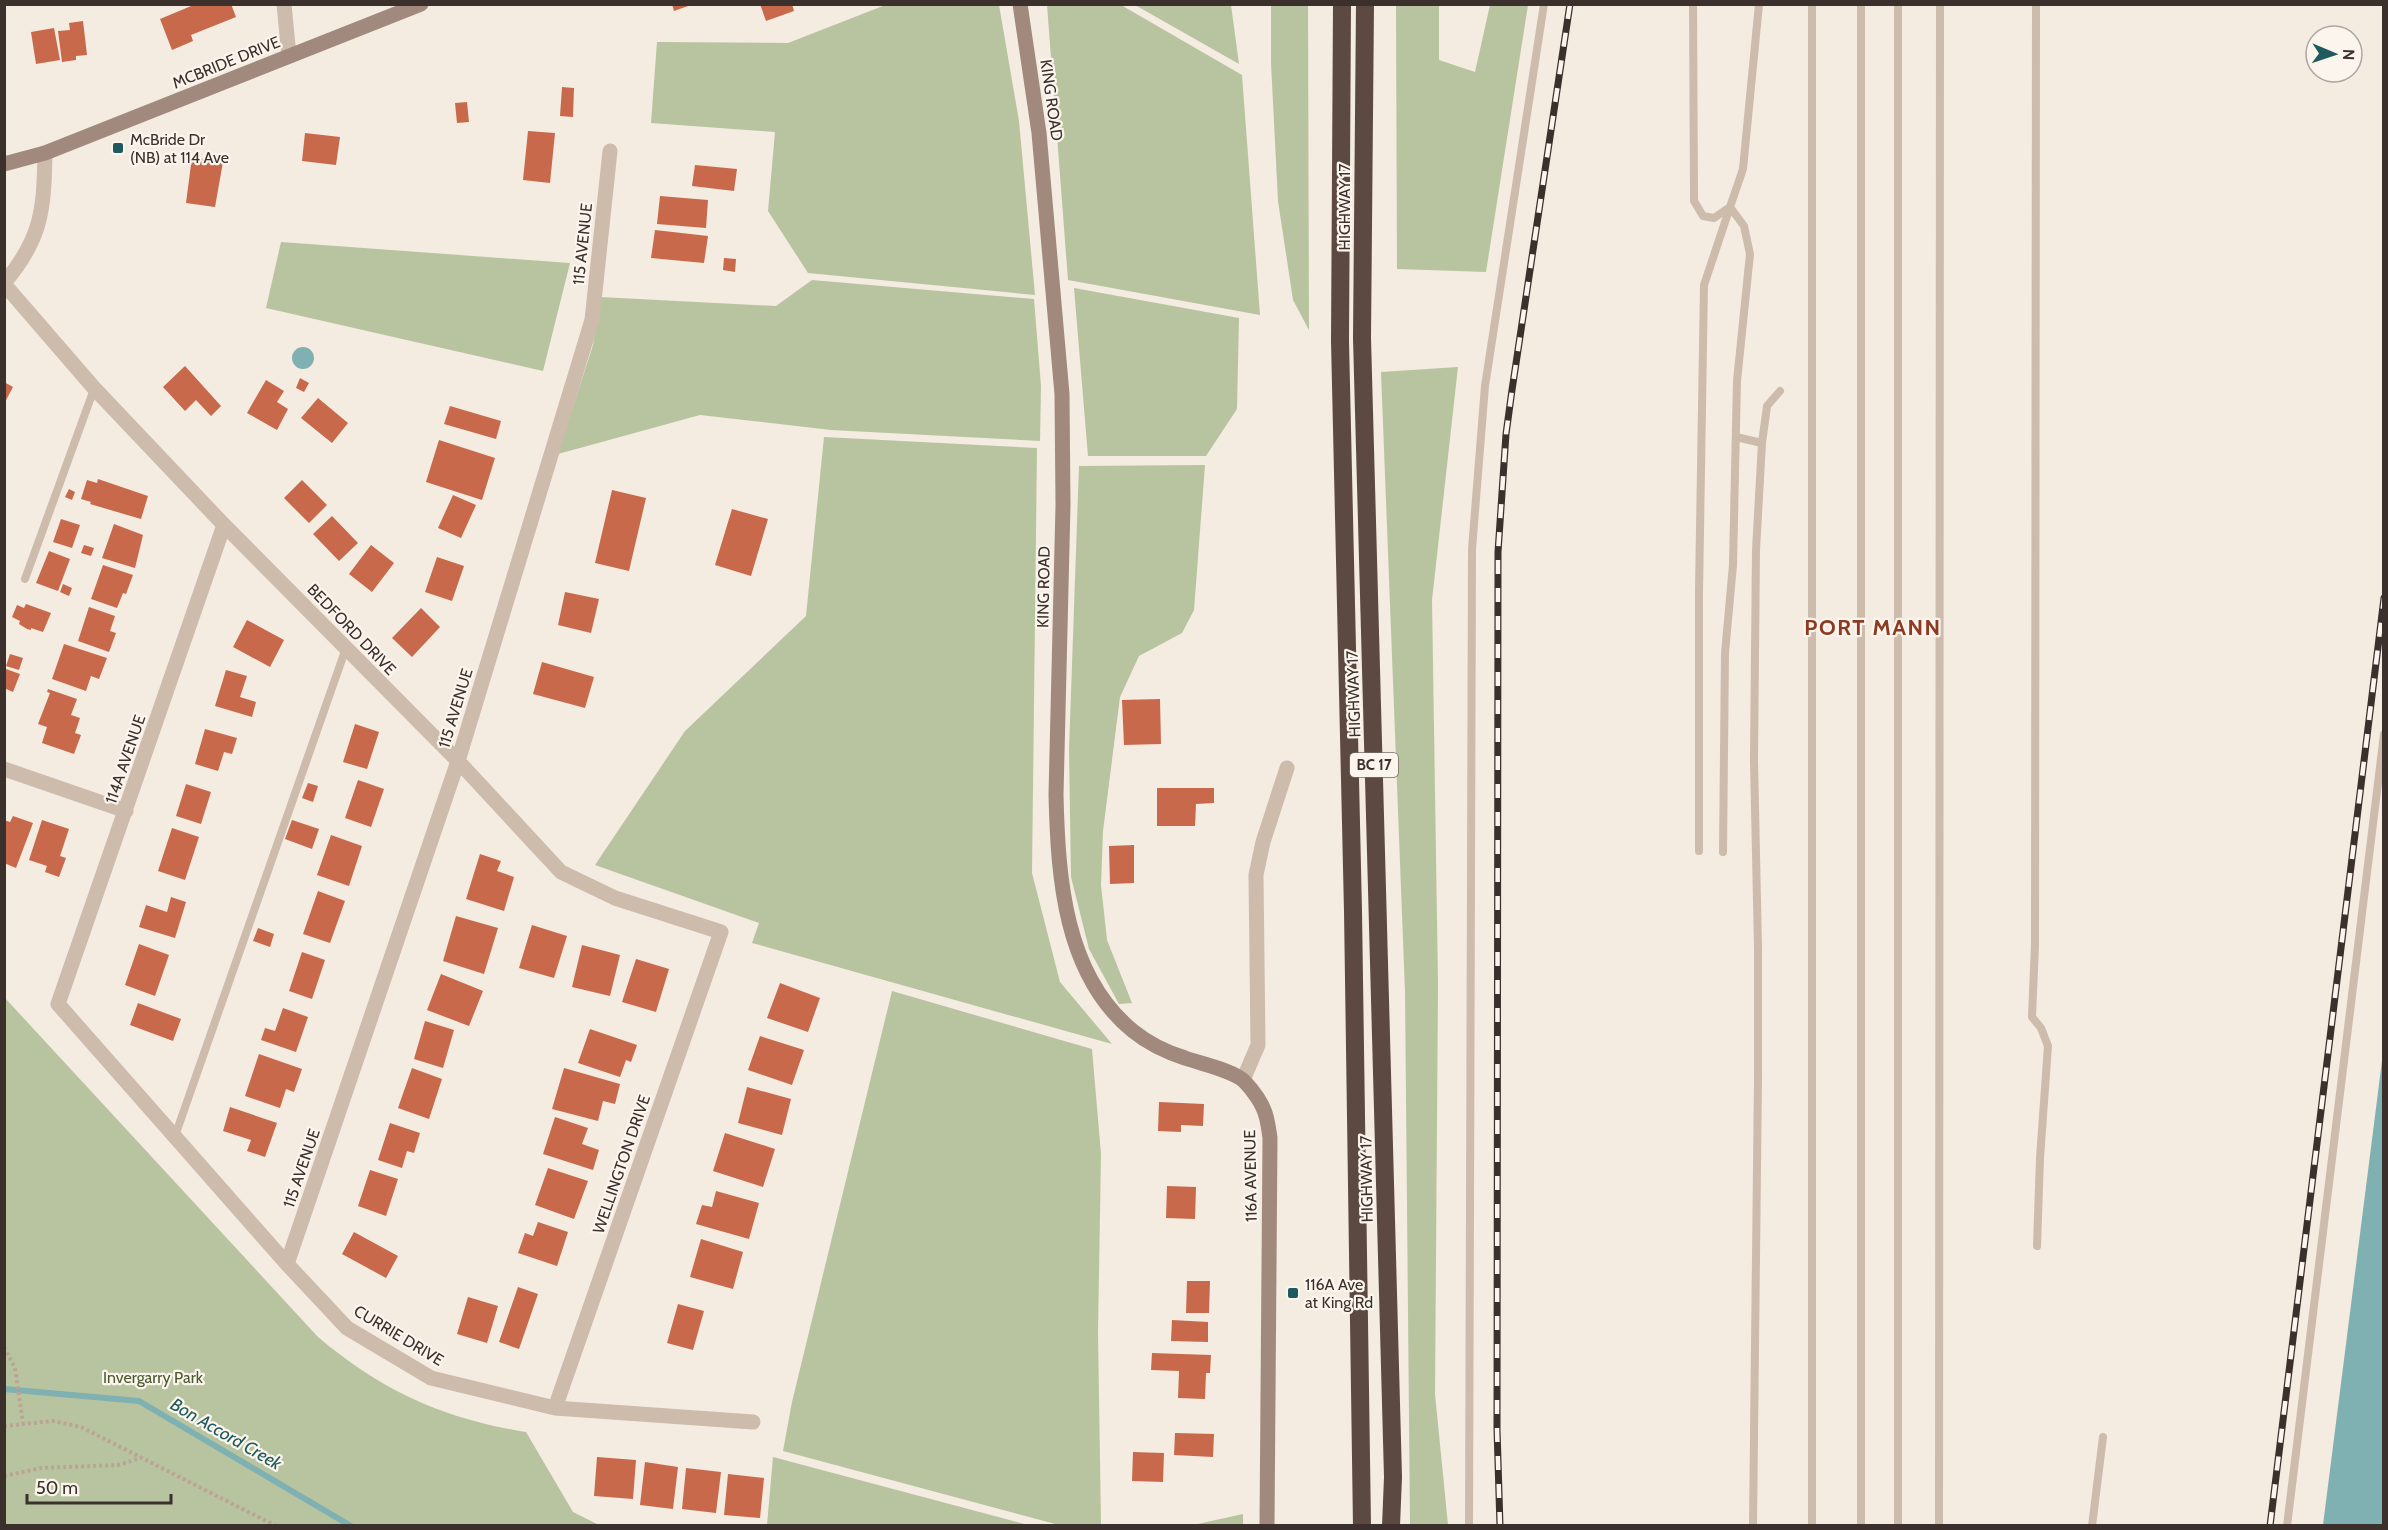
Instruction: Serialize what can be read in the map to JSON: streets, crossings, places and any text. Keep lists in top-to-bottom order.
{
  "streets": {
    "highway": ["HIGHWAY 17", "BC 17"],
    "street": [
      "MCBRIDE DRIVE",
      "KING ROAD",
      "115 AVENUE",
      "BEDFORD DRIVE",
      "114A AVENUE",
      "WELLINGTON DRIVE",
      "116A AVENUE",
      "CURRIE DRIVE"
    ]
  },
  "crossings": [
    ["KING ROAD", "116A AVENUE"],
    ["115 AVENUE", "BEDFORD DRIVE"],
    ["115 AVENUE", "CURRIE DRIVE"],
    ["BEDFORD DRIVE", "114A AVENUE"],
    ["BEDFORD DRIVE", "WELLINGTON DRIVE"],
    ["114A AVENUE", "CURRIE DRIVE"],
    ["WELLINGTON DRIVE", "CURRIE DRIVE"]
  ],
  "districts": ["PORT MANN"],
  "water": ["Bon Accord Creek"],
  "parks": ["Invergarry Park"],
  "places": {
    "transit": ["McBride Dr (NB) at 114 Ave", "116A Ave at King Rd"]
  },
  "scale_bar": "50 m",
  "north": "right"
}
